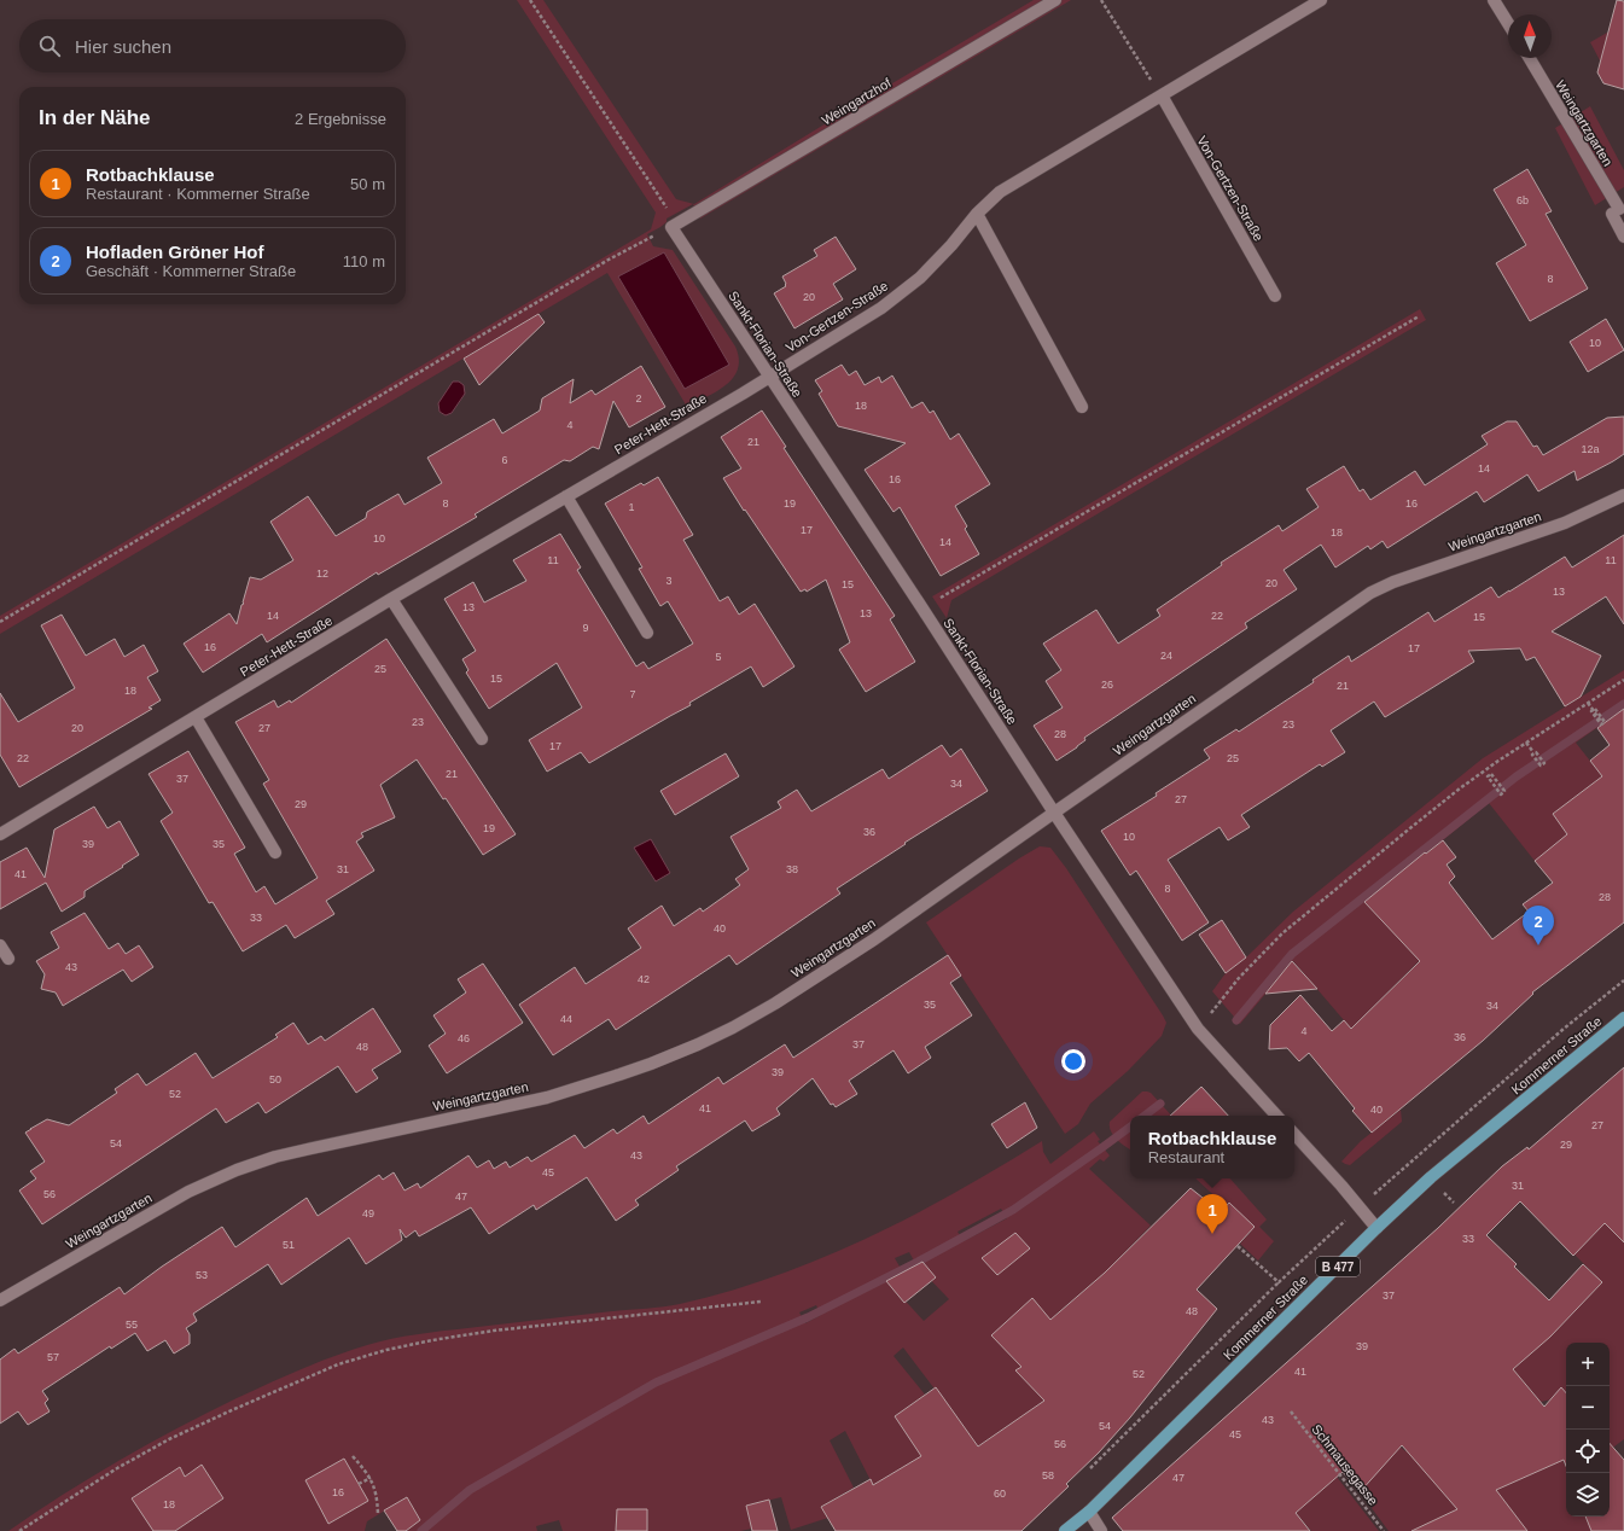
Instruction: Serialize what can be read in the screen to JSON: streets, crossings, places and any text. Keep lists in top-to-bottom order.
{
  "streets": {
    "main road": ["Kommerner Straße", "B 477"],
    "street": [
      "Weingartzhof",
      "Weingartzgarten",
      "Von-Gertzen-Straße",
      "Sankt-Florian-Straße",
      "Peter-Hett-Straße"
    ],
    "path": ["Schmausegasse"]
  },
  "crossings": [
    ["Weingartzhof", "Sankt-Florian-Straße"],
    ["Weingartzgarten", "Sankt-Florian-Straße"],
    ["Von-Gertzen-Straße", "Sankt-Florian-Straße"],
    ["Von-Gertzen-Straße", "Peter-Hett-Straße"],
    ["Sankt-Florian-Straße", "Peter-Hett-Straße"]
  ],
  "house_numbers": [
    "6b",
    "8",
    "20",
    "10",
    "2",
    "18",
    "4",
    "21",
    "12a",
    "6",
    "14",
    "16",
    "8",
    "19",
    "16",
    "1",
    "17",
    "18",
    "10",
    "14",
    "11",
    "11",
    "12",
    "3",
    "20",
    "15",
    "13",
    "13",
    "13",
    "14",
    "22",
    "15",
    "9",
    "16",
    "17",
    "24",
    "5",
    "25",
    "15",
    "26",
    "21",
    "18",
    "7",
    "23",
    "23",
    "20",
    "27",
    "28",
    "17",
    "22",
    "25",
    "21",
    "37",
    "34",
    "27",
    "29",
    "19",
    "36",
    "10",
    "39",
    "35",
    "31",
    "38",
    "41",
    "8",
    "28",
    "33",
    "40",
    "43",
    "42",
    "35",
    "34",
    "44",
    "4",
    "36",
    "46",
    "37",
    "48",
    "39",
    "50",
    "52",
    "41",
    "40",
    "27",
    "54",
    "29",
    "43",
    "45",
    "31",
    "56",
    "47",
    "49",
    "33",
    "51",
    "53",
    "37",
    "48",
    "55",
    "39",
    "57",
    "41",
    "52",
    "43",
    "54",
    "45",
    "56",
    "58",
    "47",
    "16",
    "60",
    "18"
  ],
  "north": "top",
  "page": {
    "search": "Hier suchen",
    "heading": ["In der Nähe", "2 Ergebnisse"],
    "list": [
      {
        "mark": "1",
        "name": "Rotbachklause",
        "note": "Restaurant · Kommerner Straße",
        "value": "50 m"
      },
      {
        "mark": "2",
        "name": "Hofladen Gröner Hof",
        "note": "Geschäft · Kommerner Straße",
        "value": "110 m"
      }
    ],
    "pins": ["2", "1"],
    "popup": ["Rotbachklause", "Restaurant"],
    "map_buttons": ["+", "−"]
  }
}
